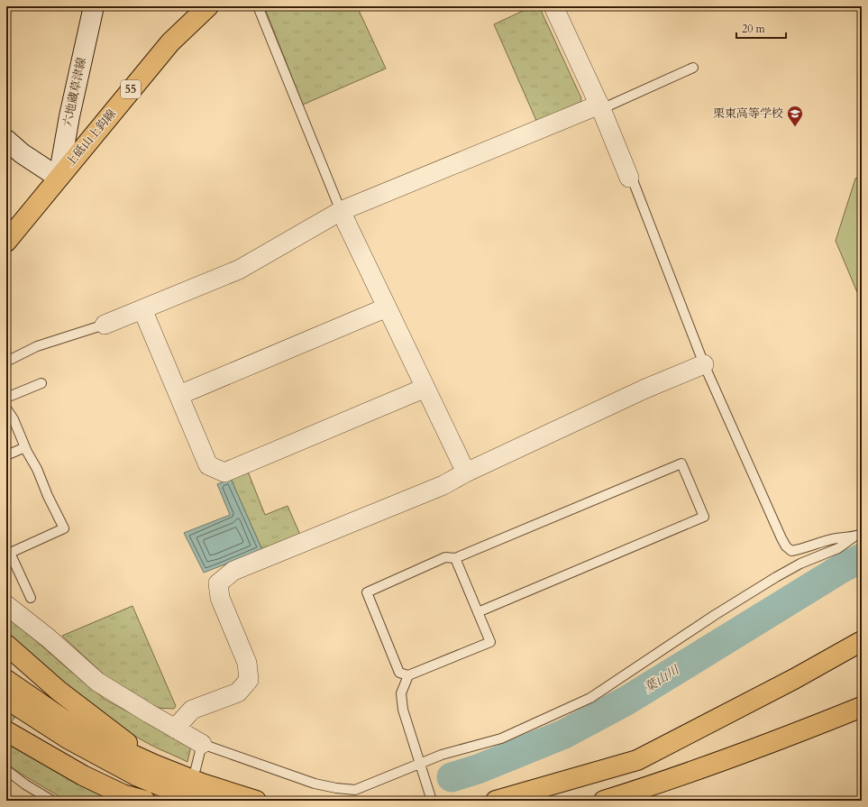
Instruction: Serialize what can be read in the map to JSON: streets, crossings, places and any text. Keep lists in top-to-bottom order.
{
  "streets": {
    "main road": ["55", "六地蔵草津線", "上砥山上鈎線"]
  },
  "crossings": [
    ["六地蔵草津線", "上砥山上鈎線"]
  ],
  "water": ["葉山川"],
  "places": {
    "school or university": ["栗東高等学校"]
  },
  "scale_bar": "20 m"
}
